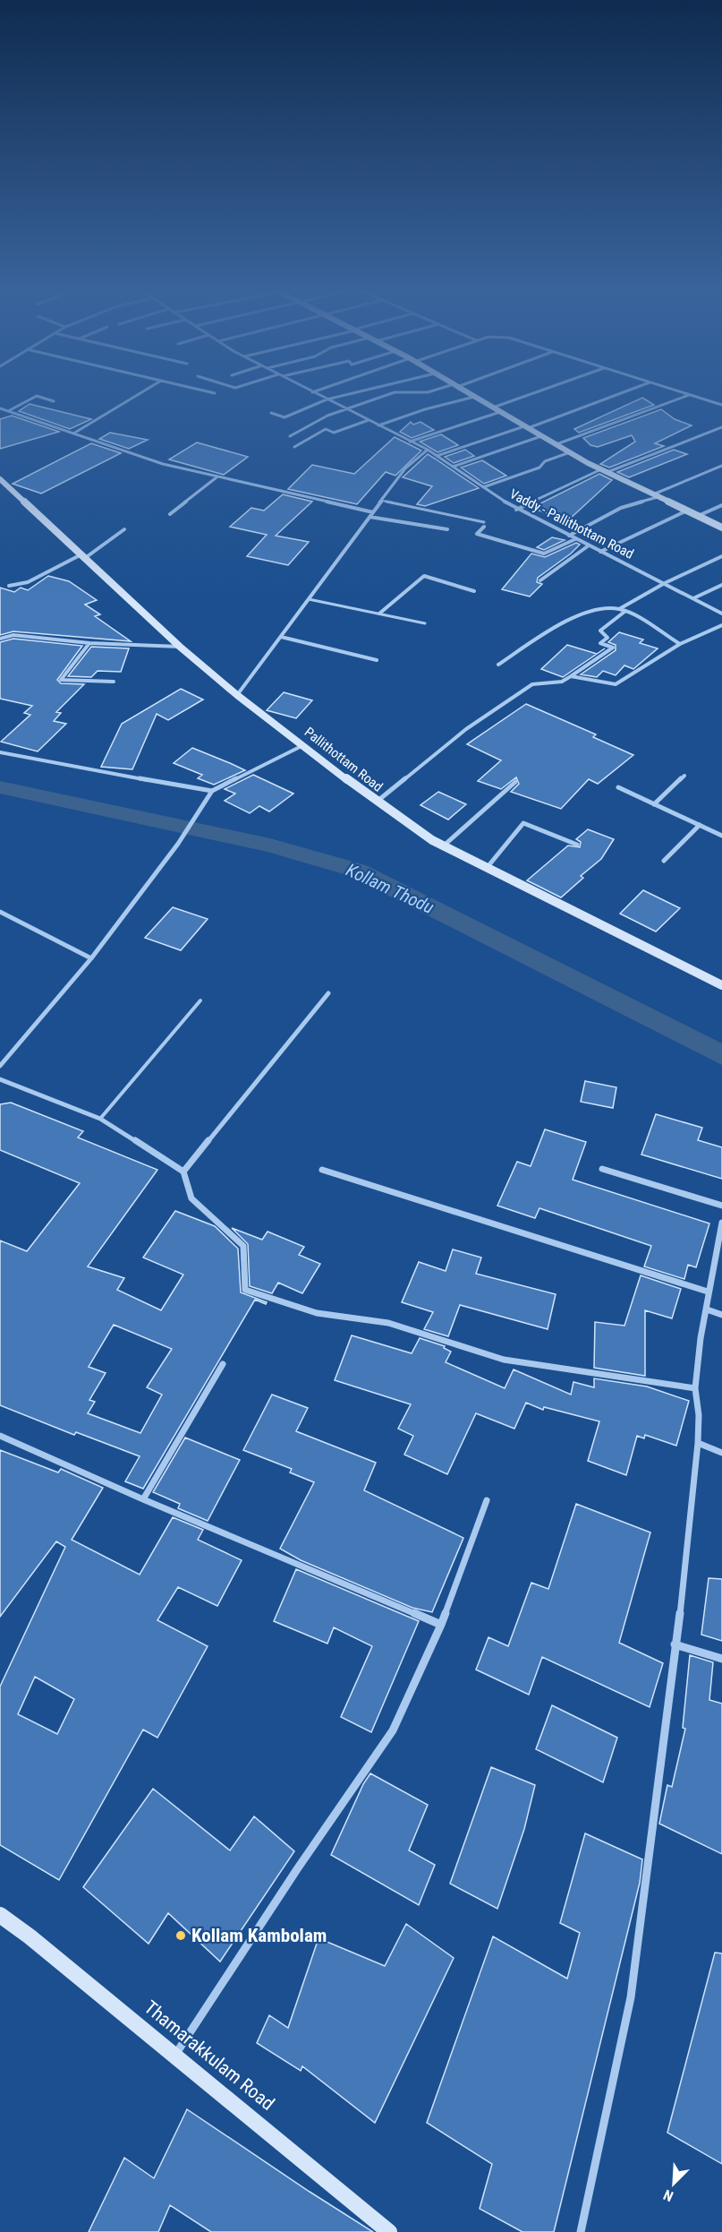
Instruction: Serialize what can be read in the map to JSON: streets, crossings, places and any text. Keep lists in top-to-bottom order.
{
  "streets": {
    "street": ["Vaddy - Pallithottam Road", "Pallithottam Road", "Thamarakkulam Road"]
  },
  "water": ["Kollam Thodu"],
  "places": ["Kollam Kambolam"],
  "north": "bottom left"
}
